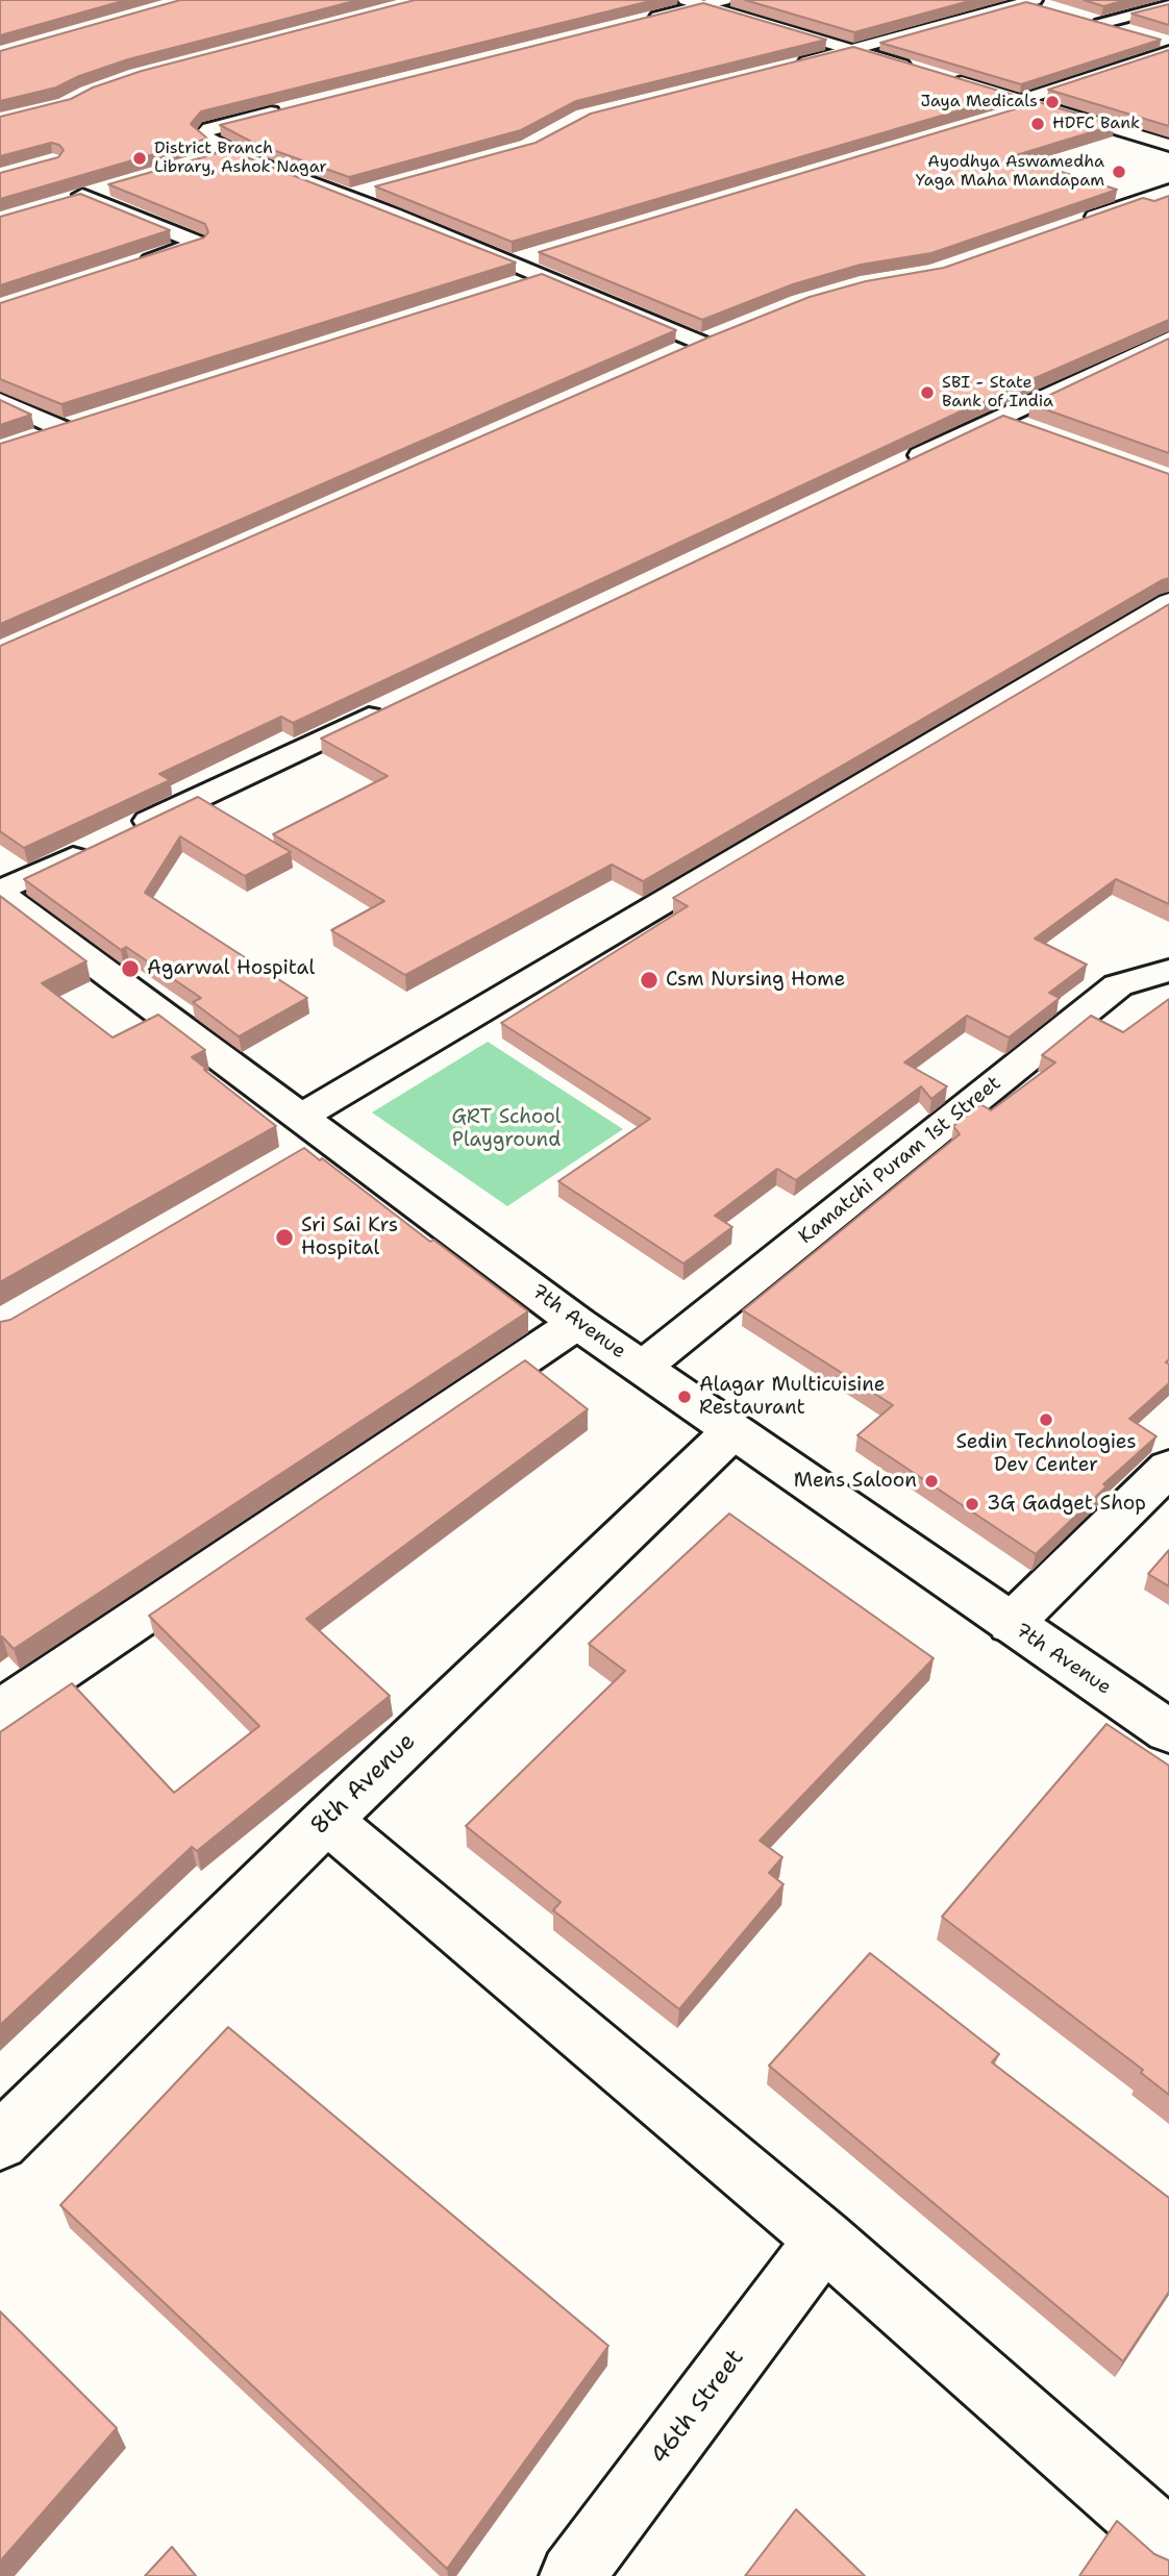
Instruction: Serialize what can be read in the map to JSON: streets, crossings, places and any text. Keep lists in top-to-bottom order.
{
  "streets": {
    "street": [
      "Kamatchi Puram 1st Street",
      "7th Avenue",
      "8th Avenue",
      "46th Street"
    ]
  },
  "crossings": [
    ["Kamatchi Puram 1st Street", "7th Avenue"],
    ["7th Avenue", "8th Avenue"]
  ],
  "parks": ["GRT School Playground"],
  "places": [
    "Jaya Medicals",
    "HDFC Bank",
    "District Branch Library, Ashok Nagar",
    "Ayodhya Aswamedha Yaga Maha Mandapam",
    "SBI - State Bank of India",
    "Agarwal Hospital",
    "Csm Nursing Home",
    "Sri Sai Krs Hospital",
    "Alagar Multicuisine Restaurant",
    "Sedin Technologies Dev Center",
    "Mens Saloon",
    "3G Gadget Shop"
  ]
}
